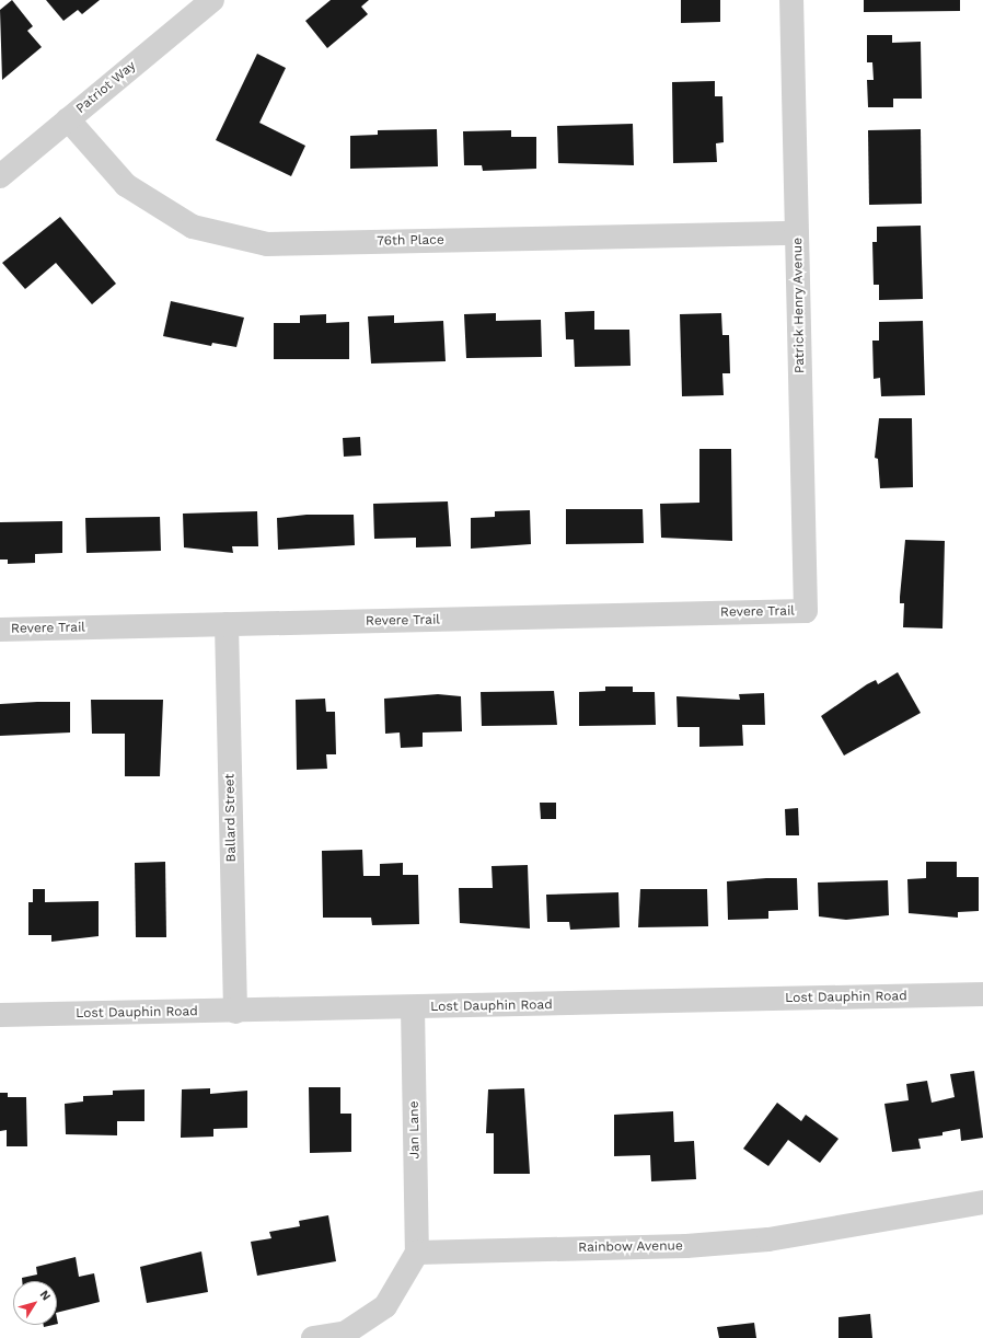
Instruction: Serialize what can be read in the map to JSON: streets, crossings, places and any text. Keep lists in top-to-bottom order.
{
  "streets": {
    "street": [
      "Patriot Way",
      "76th Place",
      "Patrick Henry Avenue",
      "Revere Trail",
      "Ballard Street",
      "Lost Dauphin Road",
      "Jan Lane",
      "Rainbow Avenue"
    ]
  },
  "crossings": [
    ["Patriot Way", "76th Place"],
    ["76th Place", "Patrick Henry Avenue"],
    ["Patrick Henry Avenue", "Revere Trail"],
    ["Revere Trail", "Ballard Street"],
    ["Ballard Street", "Lost Dauphin Road"],
    ["Lost Dauphin Road", "Jan Lane"],
    ["Jan Lane", "Rainbow Avenue"]
  ],
  "north": "top right"
}
